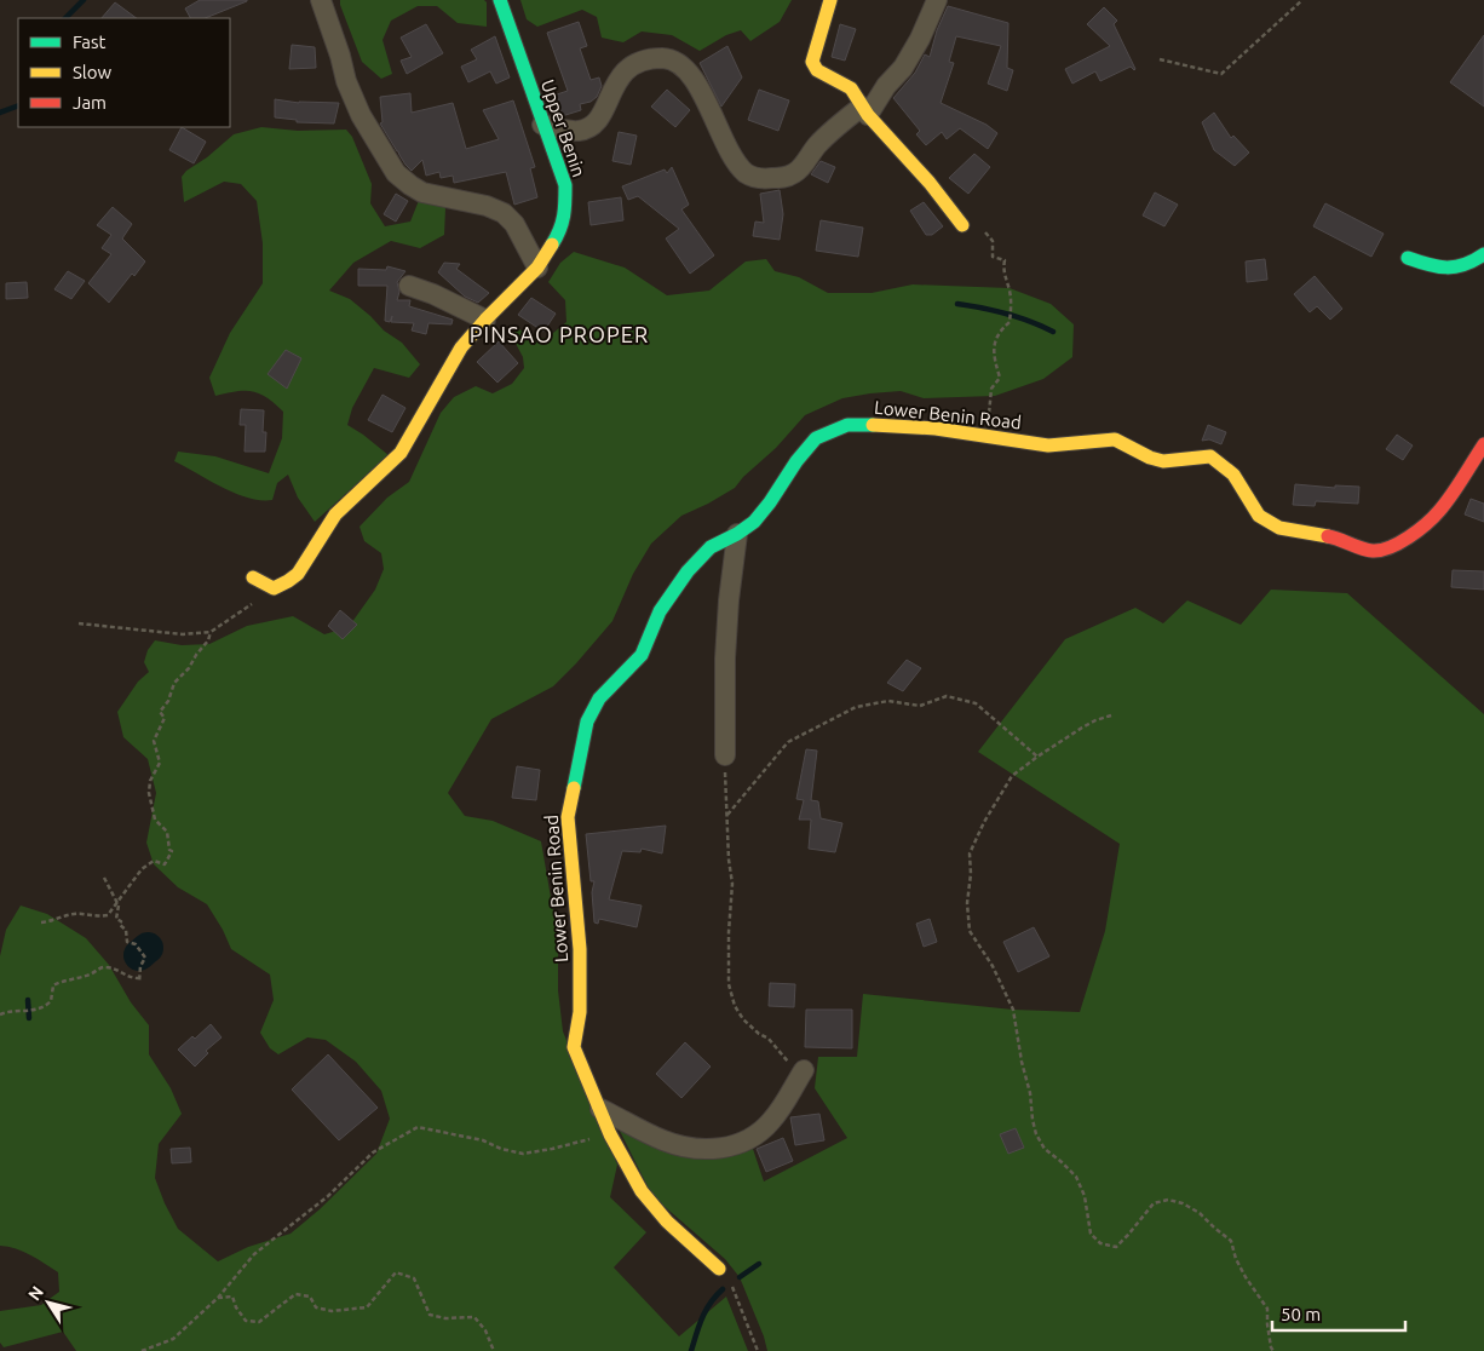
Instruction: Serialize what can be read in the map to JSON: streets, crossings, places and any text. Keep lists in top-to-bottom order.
{
  "streets": {
    "street": ["Upper Benin", "Lower Benin Road"]
  },
  "districts": ["PINSAO PROPER"],
  "legend": ["Fast", "Slow", "Jam"],
  "scale_bar": "50 m",
  "north": "top left"
}
